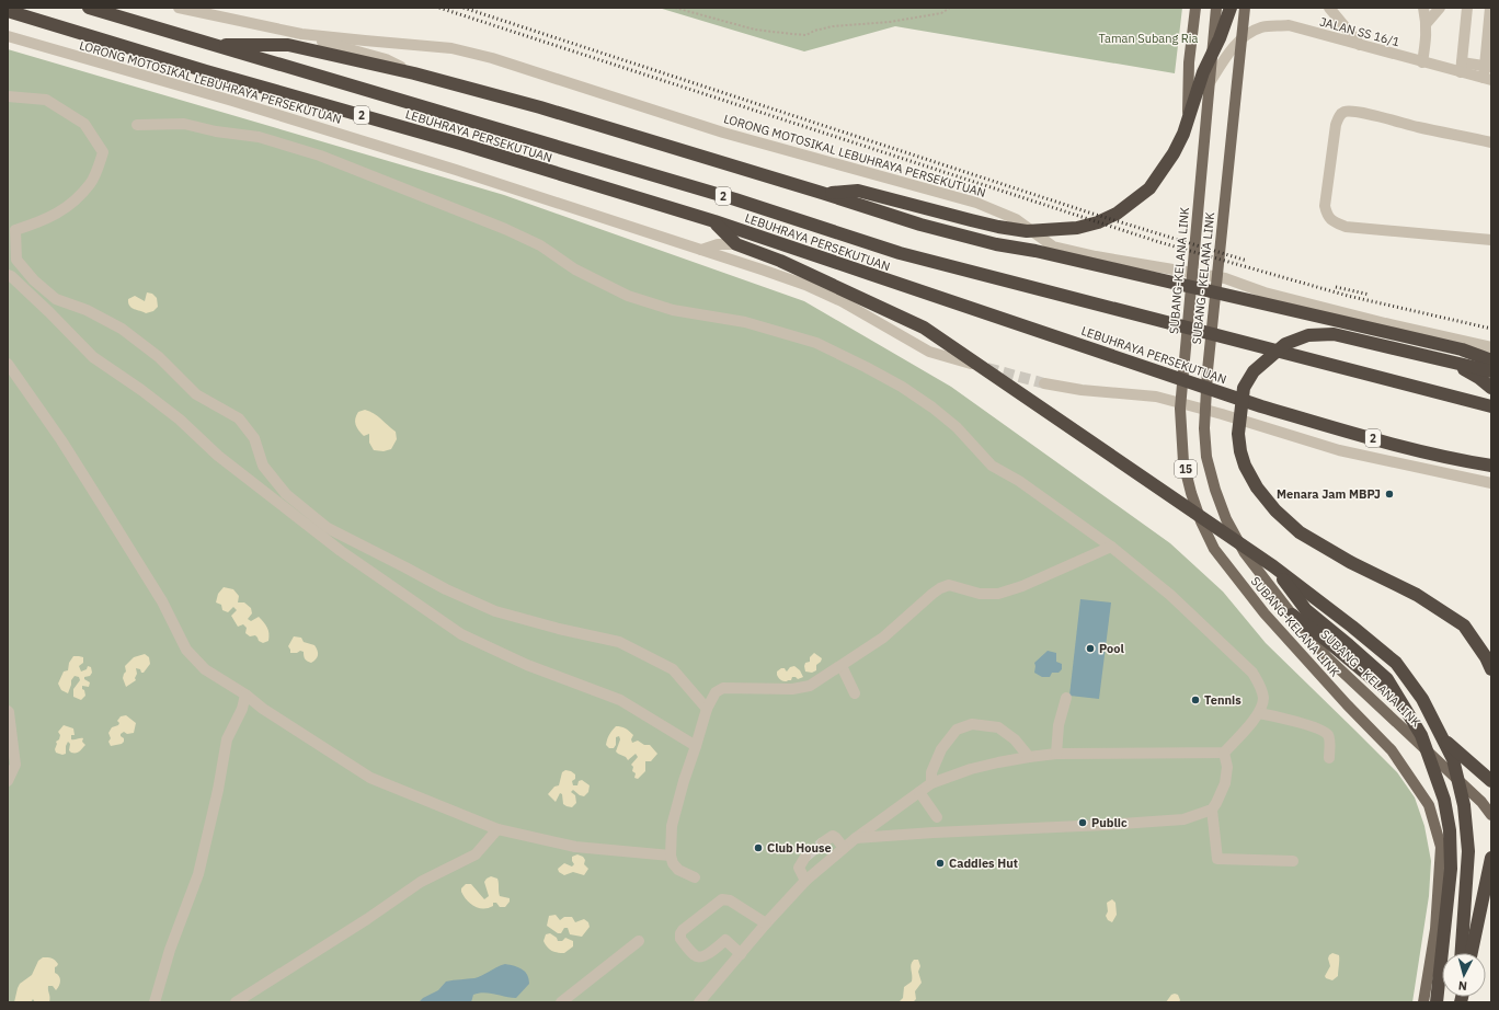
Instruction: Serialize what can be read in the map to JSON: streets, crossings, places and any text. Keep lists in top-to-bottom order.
{
  "streets": {
    "highway": ["2", "LEBUHRAYA PERSEKUTUAN"],
    "main road": ["SUBANG-KELANA LINK", "SUBANG - KELANA LINK", "15"],
    "street": ["JALAN SS 16/1", "LORONG MOTOSIKAL LEBUHRAYA PERSEKUTUAN"]
  },
  "parks": ["Taman Subang Ria"],
  "places": [
    "Menara Jam MBPJ",
    "Pool",
    "Tennis",
    "Public",
    "Club House",
    "Caddies Hut"
  ],
  "north": "bottom"
}
